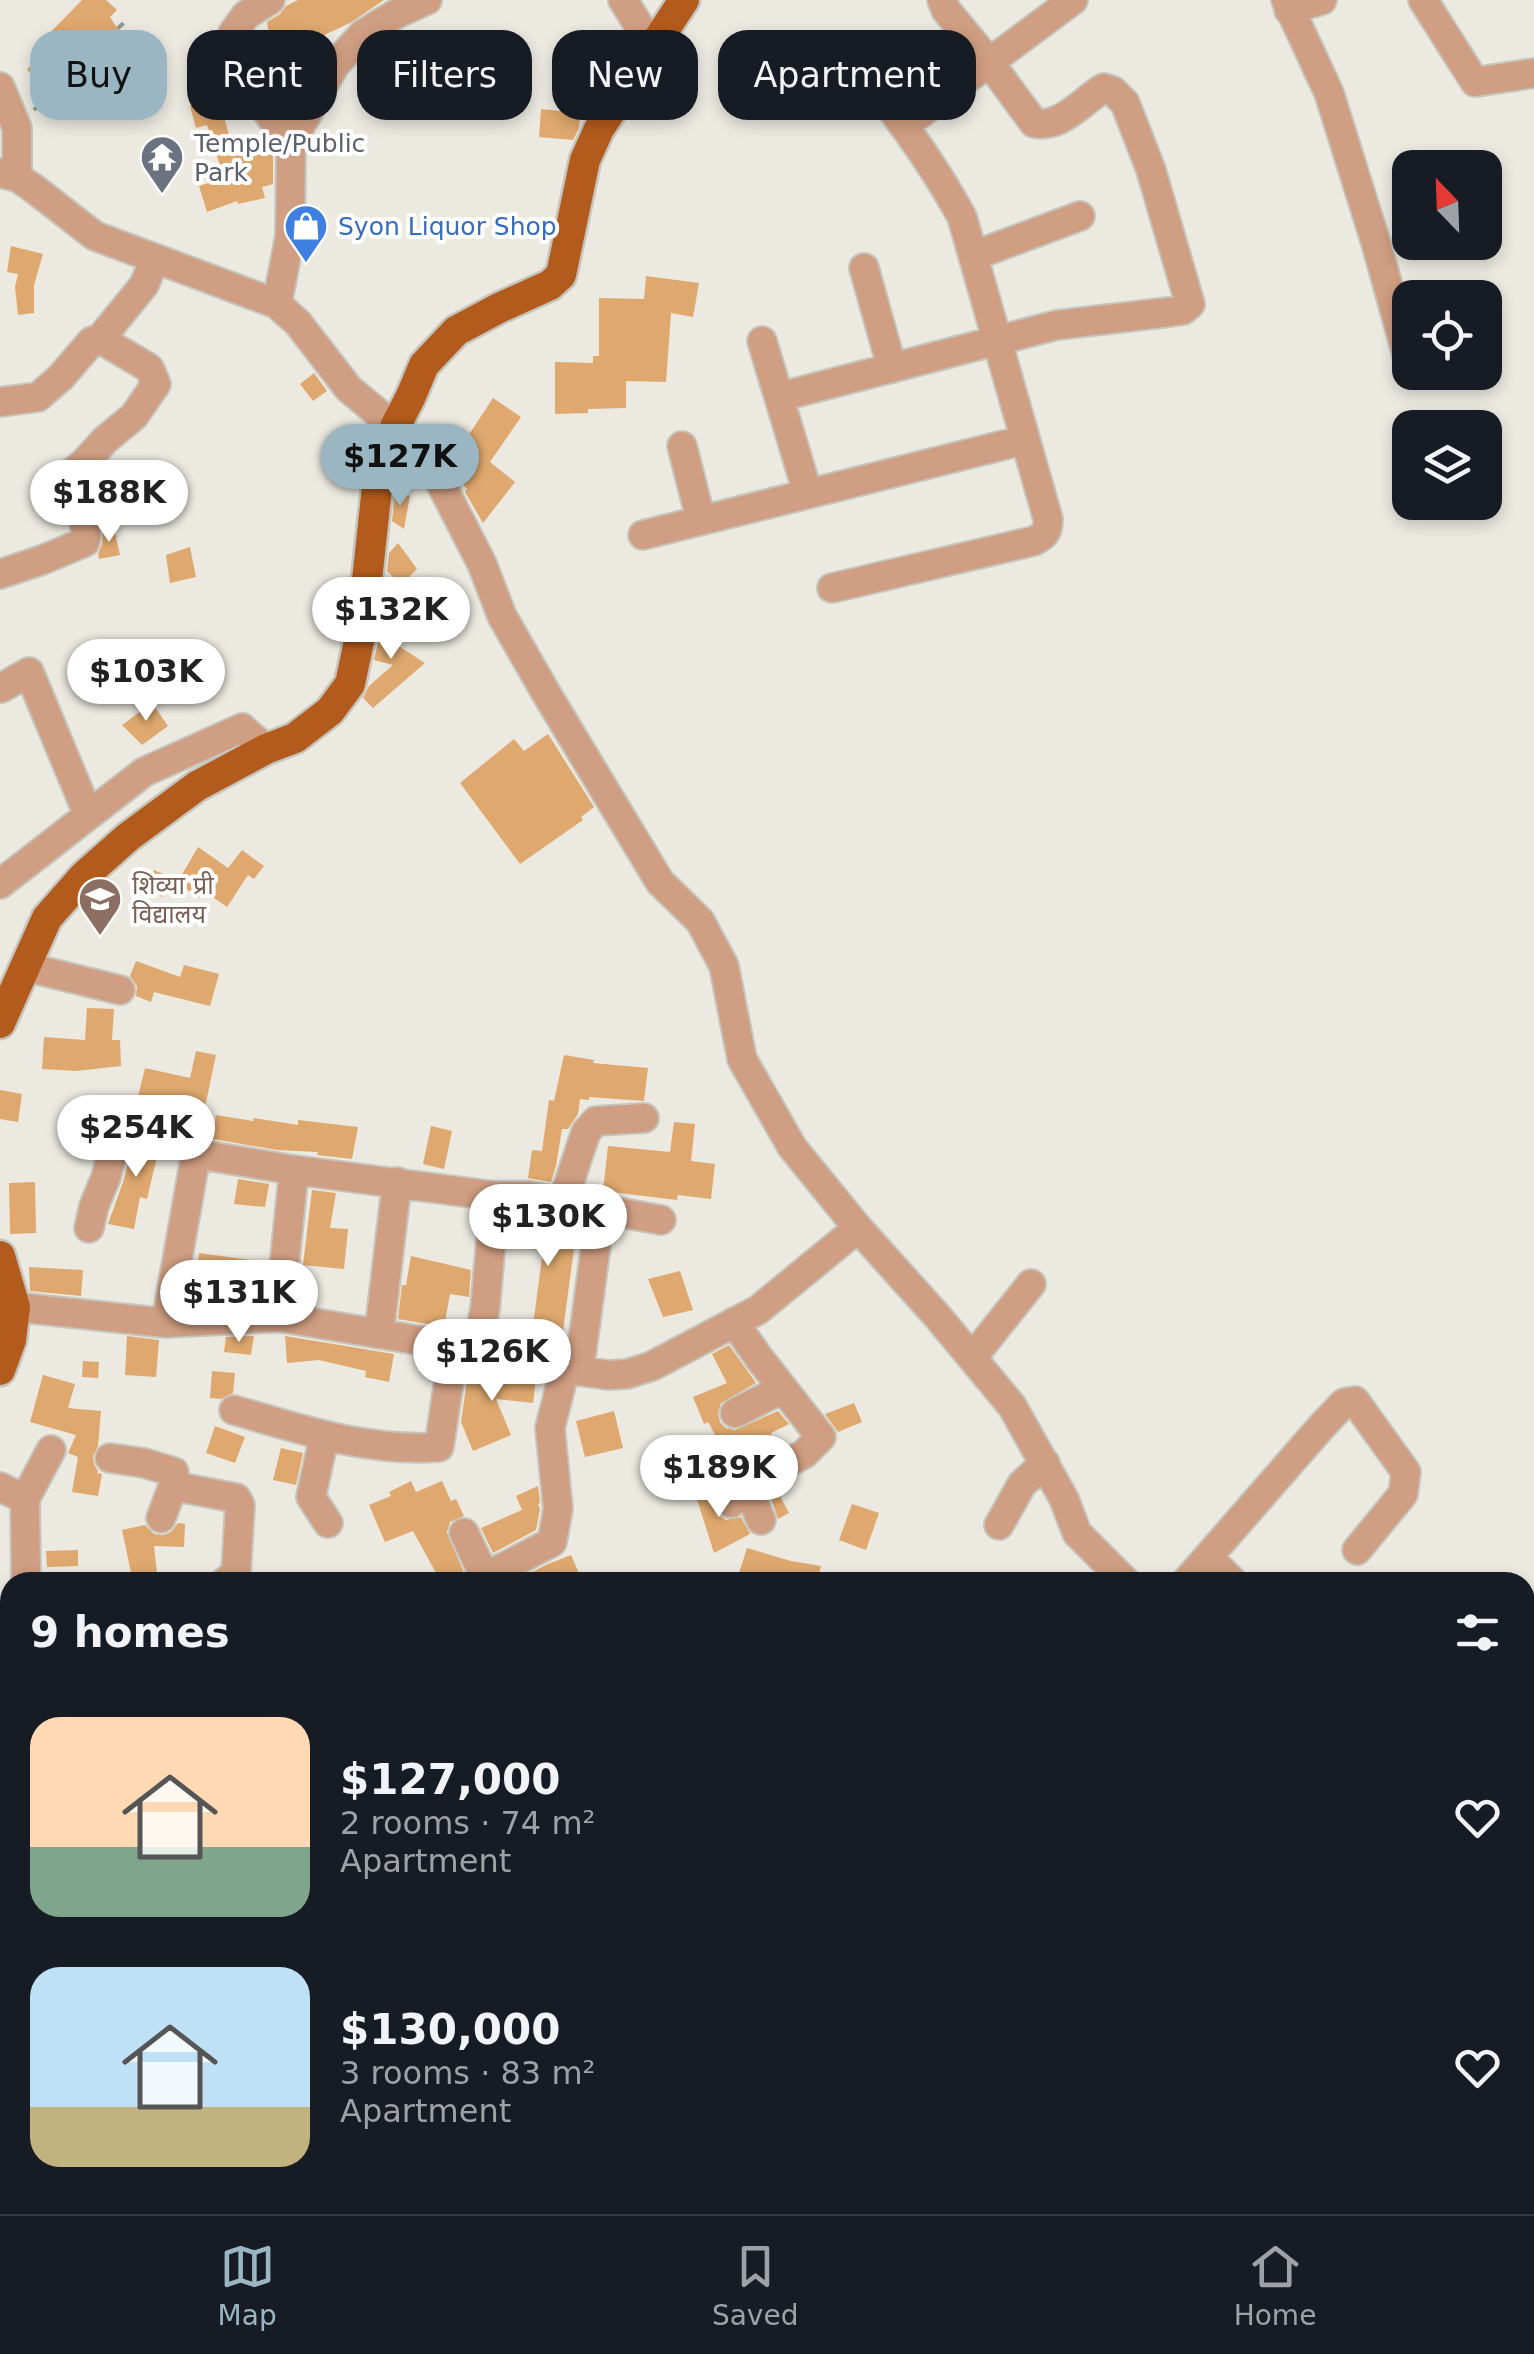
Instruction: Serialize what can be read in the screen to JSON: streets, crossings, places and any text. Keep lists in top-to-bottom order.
{
  "places": {
    "temple": ["Temple/Public Park"],
    "shop": ["Syon Liquor Shop"],
    "school or university": ["शिव्या प्री विद्यालय"]
  },
  "north": "top left",
  "page": {
    "chip": [
      "Buy",
      "Rent",
      "Filters",
      "New",
      "Apartment"
    ],
    "price": [
      "$127K",
      "$188K",
      "$132K",
      "$103K",
      "$254K",
      "$130K",
      "$131K",
      "$126K",
      "$189K"
    ],
    "heading": "9 homes",
    "list": [
      {
        "name": "$127,000",
        "note": "2 rooms · 74 m² · Apartment"
      },
      {
        "name": "$130,000",
        "note": "3 rooms · 83 m² · Apartment"
      }
    ],
    "tabs": ["Map", "Saved", "Home"]
  }
}
